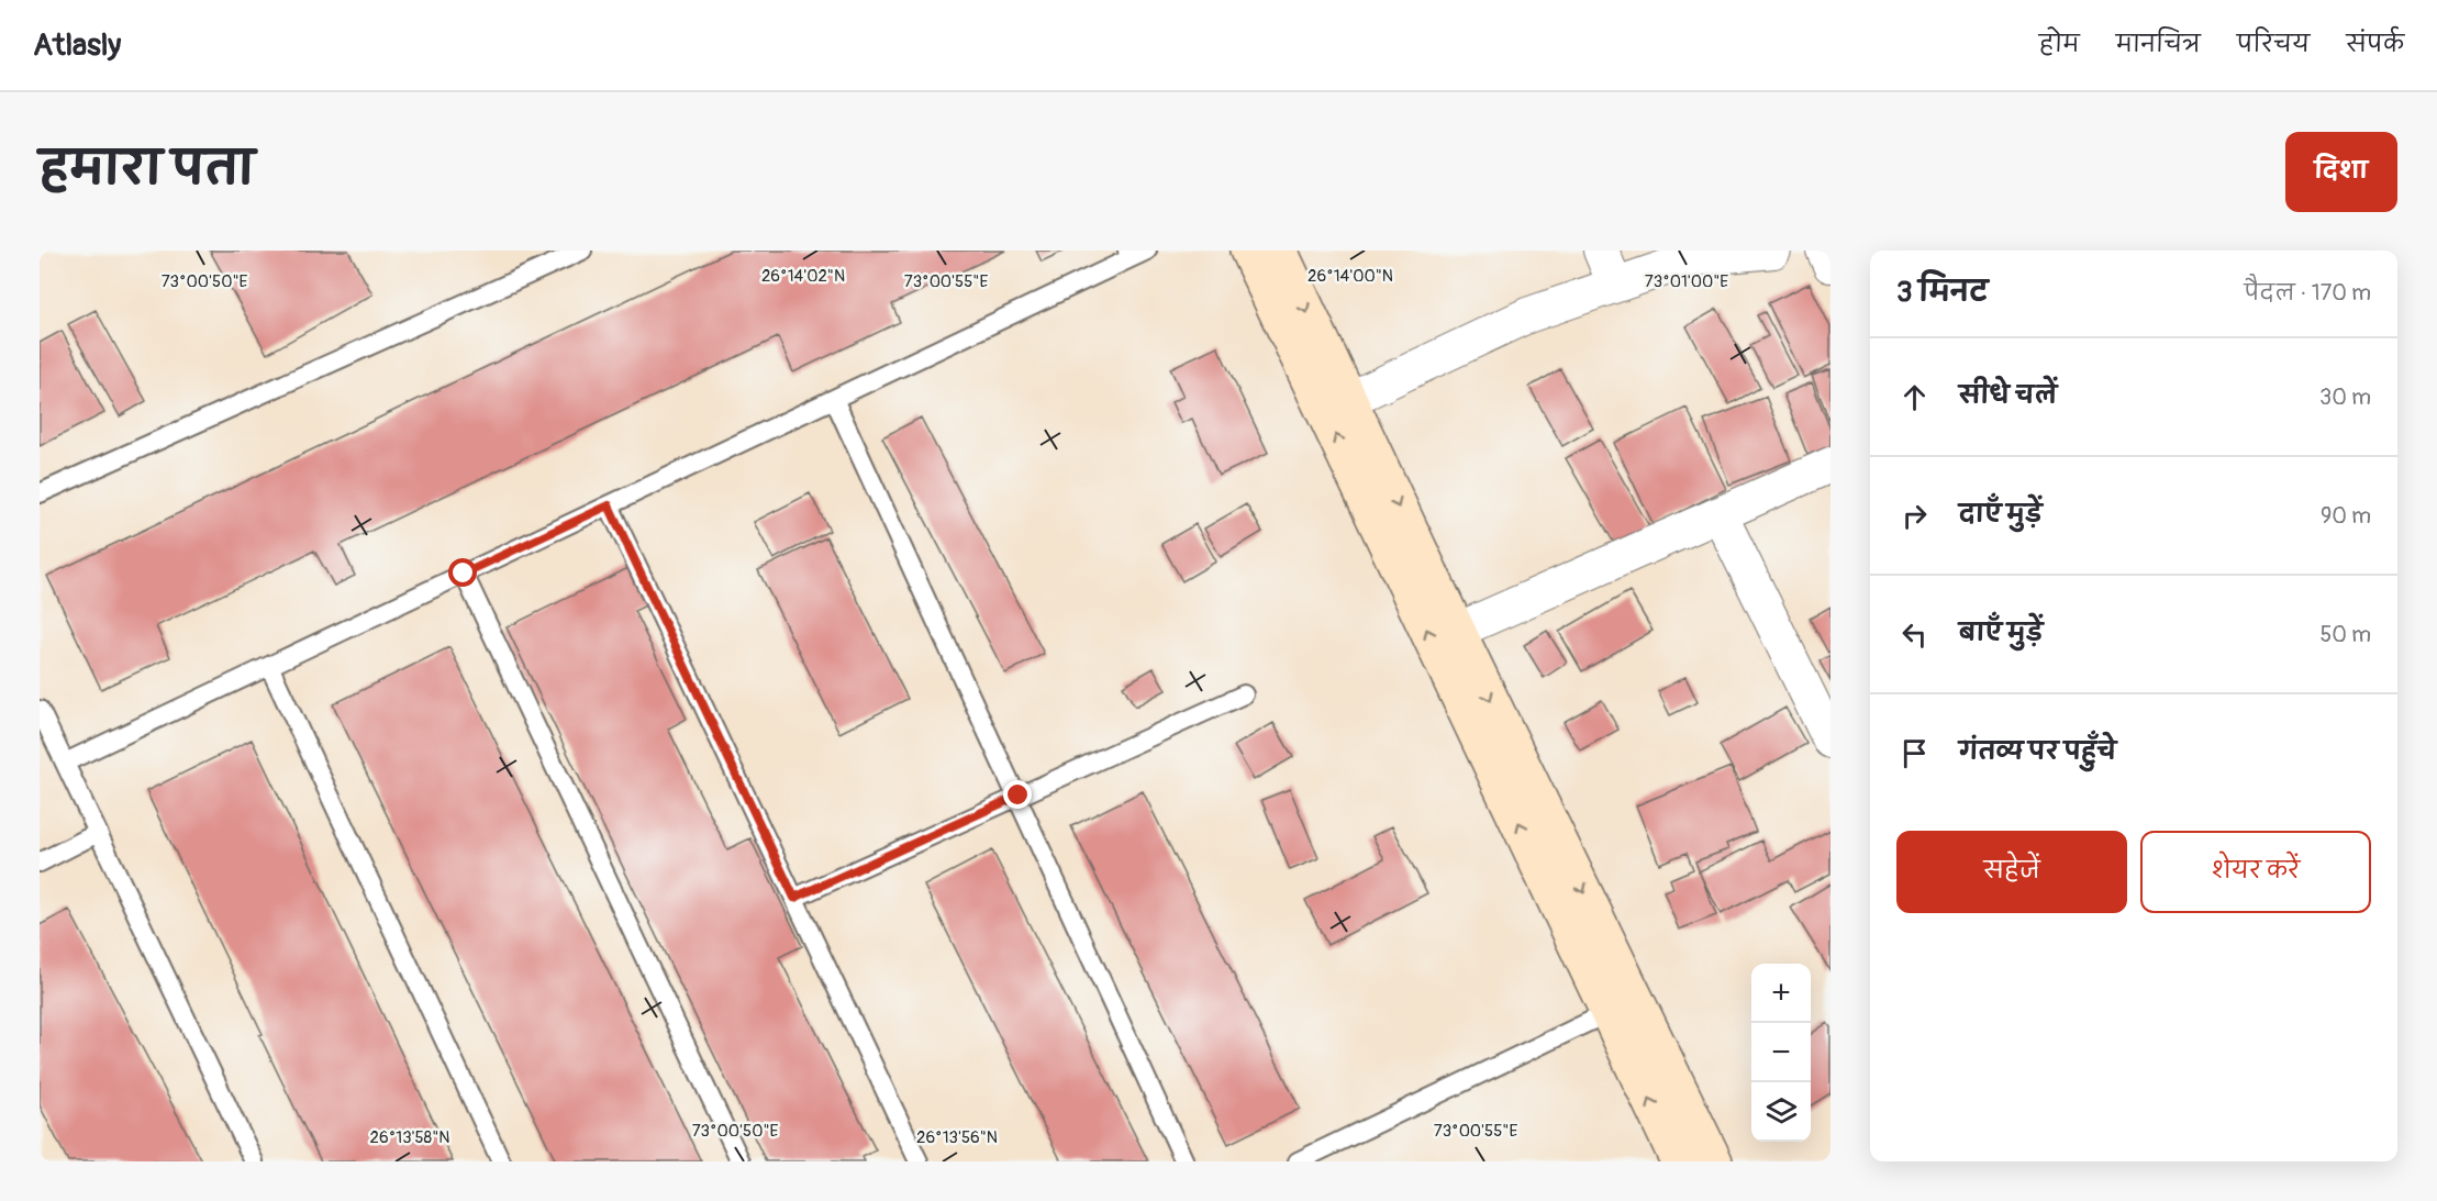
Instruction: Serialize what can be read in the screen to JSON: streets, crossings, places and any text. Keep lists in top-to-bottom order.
{
  "page": {
    "header": "Atlasly",
    "nav": [
      "होम",
      "मानचित्र",
      "परिचय",
      "संपर्क"
    ],
    "title": "हमारा पता",
    "buttons": [
      "दिशा",
      ["सहेजें", "शेयर करें"]
    ],
    "heading": ["3 मिनट", "पैदल · 170 m"],
    "list": [
      ["सीधे चलें", "30 m"],
      ["दाएँ मुड़ें", "90 m"],
      ["बाएँ मुड़ें", "50 m"],
      "गंतव्य पर पहुँचे"
    ],
    "map_buttons": ["+", "−"]
  },
  "coordinates": [
    "26°14'02\"N",
    "26°14'00\"N",
    "73°00'50\"E",
    "73°00'55\"E",
    "73°01'00\"E",
    "26°13'58\"N",
    "26°13'56\"N"
  ]
}
